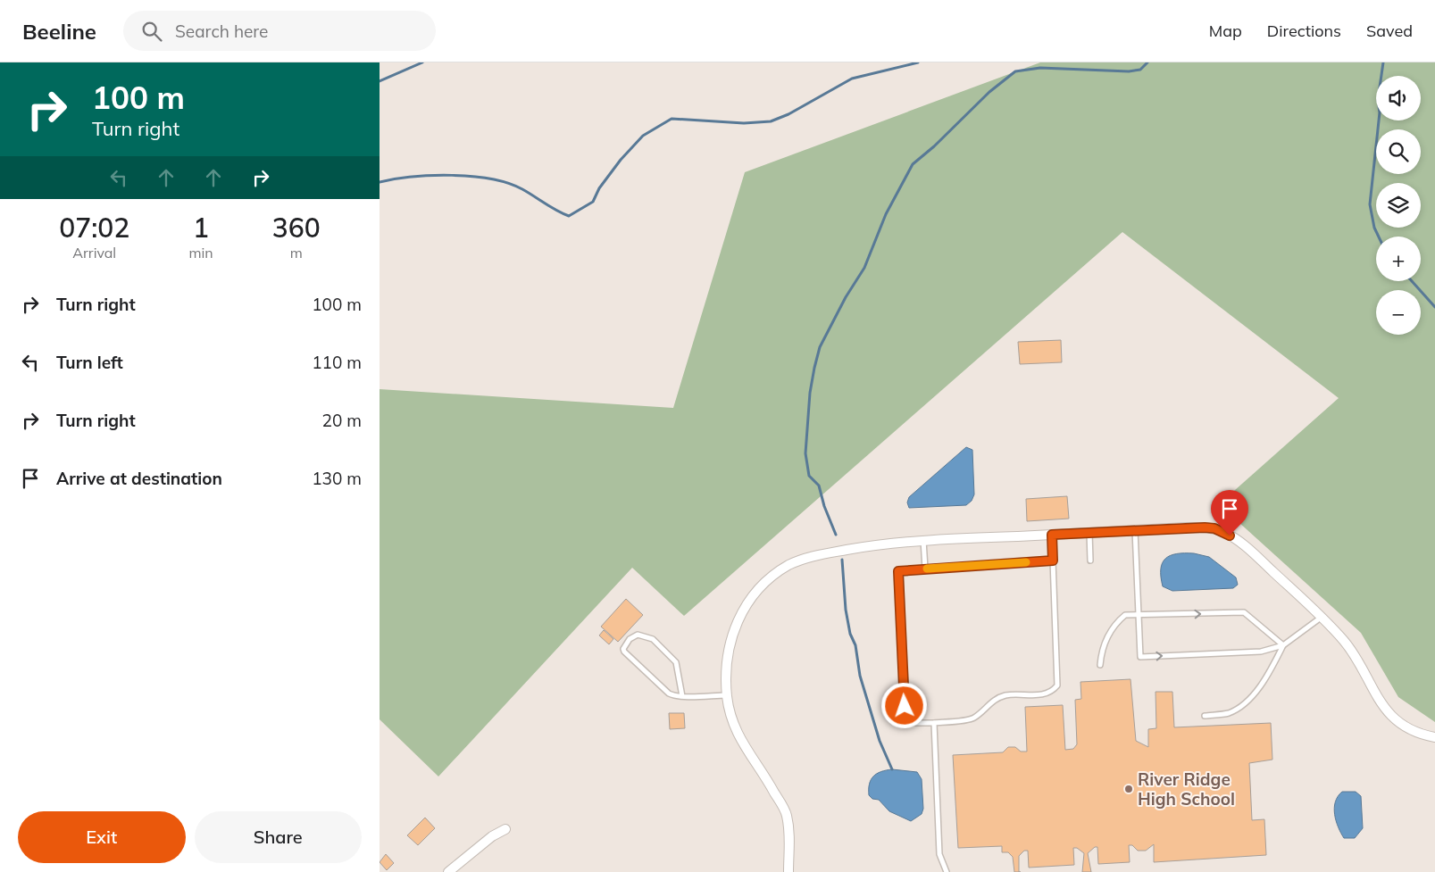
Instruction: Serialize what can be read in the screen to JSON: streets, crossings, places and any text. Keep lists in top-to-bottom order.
{
  "places": ["River Ridge High School"],
  "page": {
    "header": "Beeline",
    "search": "Search here",
    "nav": ["Map", "Directions", "Saved"],
    "turn": ["100 m", "Turn right"],
    "map_buttons": ["+", "−"],
    "eta": [
      "07:02",
      "Arrival",
      "1",
      "min",
      "360",
      "m"
    ],
    "list": [
      {
        "name": "Turn right",
        "value": "100 m"
      },
      {
        "name": "Turn left",
        "value": "110 m"
      },
      {
        "name": "Turn right",
        "value": "20 m"
      },
      {
        "name": "Arrive at destination",
        "value": "130 m"
      }
    ],
    "buttons": ["Exit", "Share"]
  }
}
